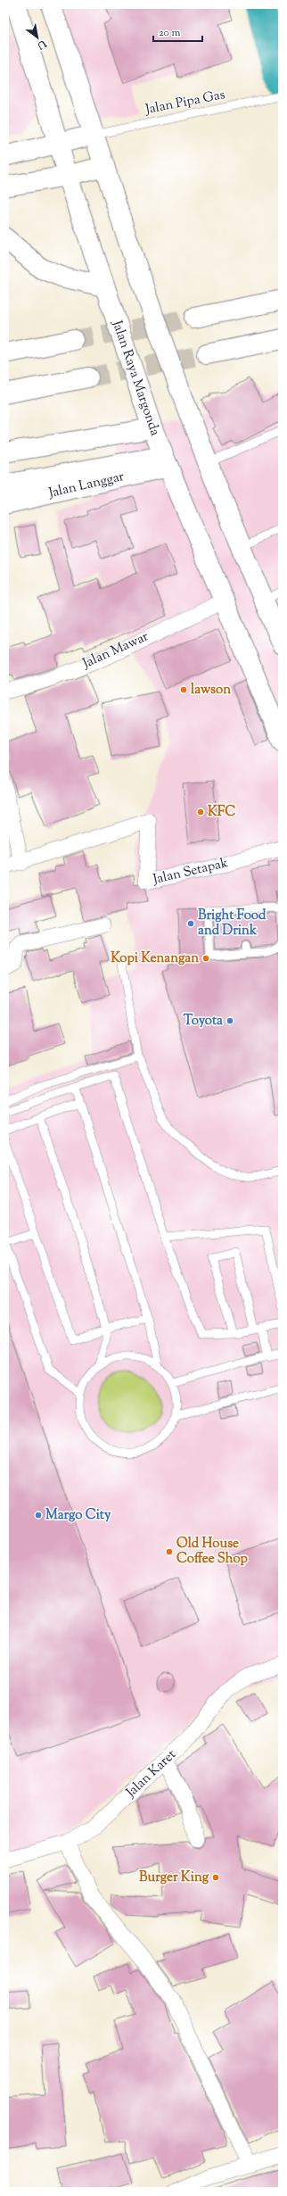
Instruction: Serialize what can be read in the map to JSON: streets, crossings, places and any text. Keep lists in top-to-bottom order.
{
  "streets": {
    "main road": ["Jalan Raya Margonda", "Jalan Langgar"],
    "street": ["Jalan Mawar", "Jalan Setapak", "Jalan Karet"],
    "lane": ["Jalan Pipa Gas"]
  },
  "crossings": [
    ["Jalan Raya Margonda", "Jalan Langgar"],
    ["Jalan Raya Margonda", "Jalan Mawar"]
  ],
  "places": [
    "lawson",
    "KFC",
    "Bright Food and Drink",
    "Kopi Kenangan",
    "Toyota",
    "Margo City",
    "Old House Coffee Shop",
    "Burger King"
  ],
  "scale_bar": "20 m",
  "north": "bottom right"
}
